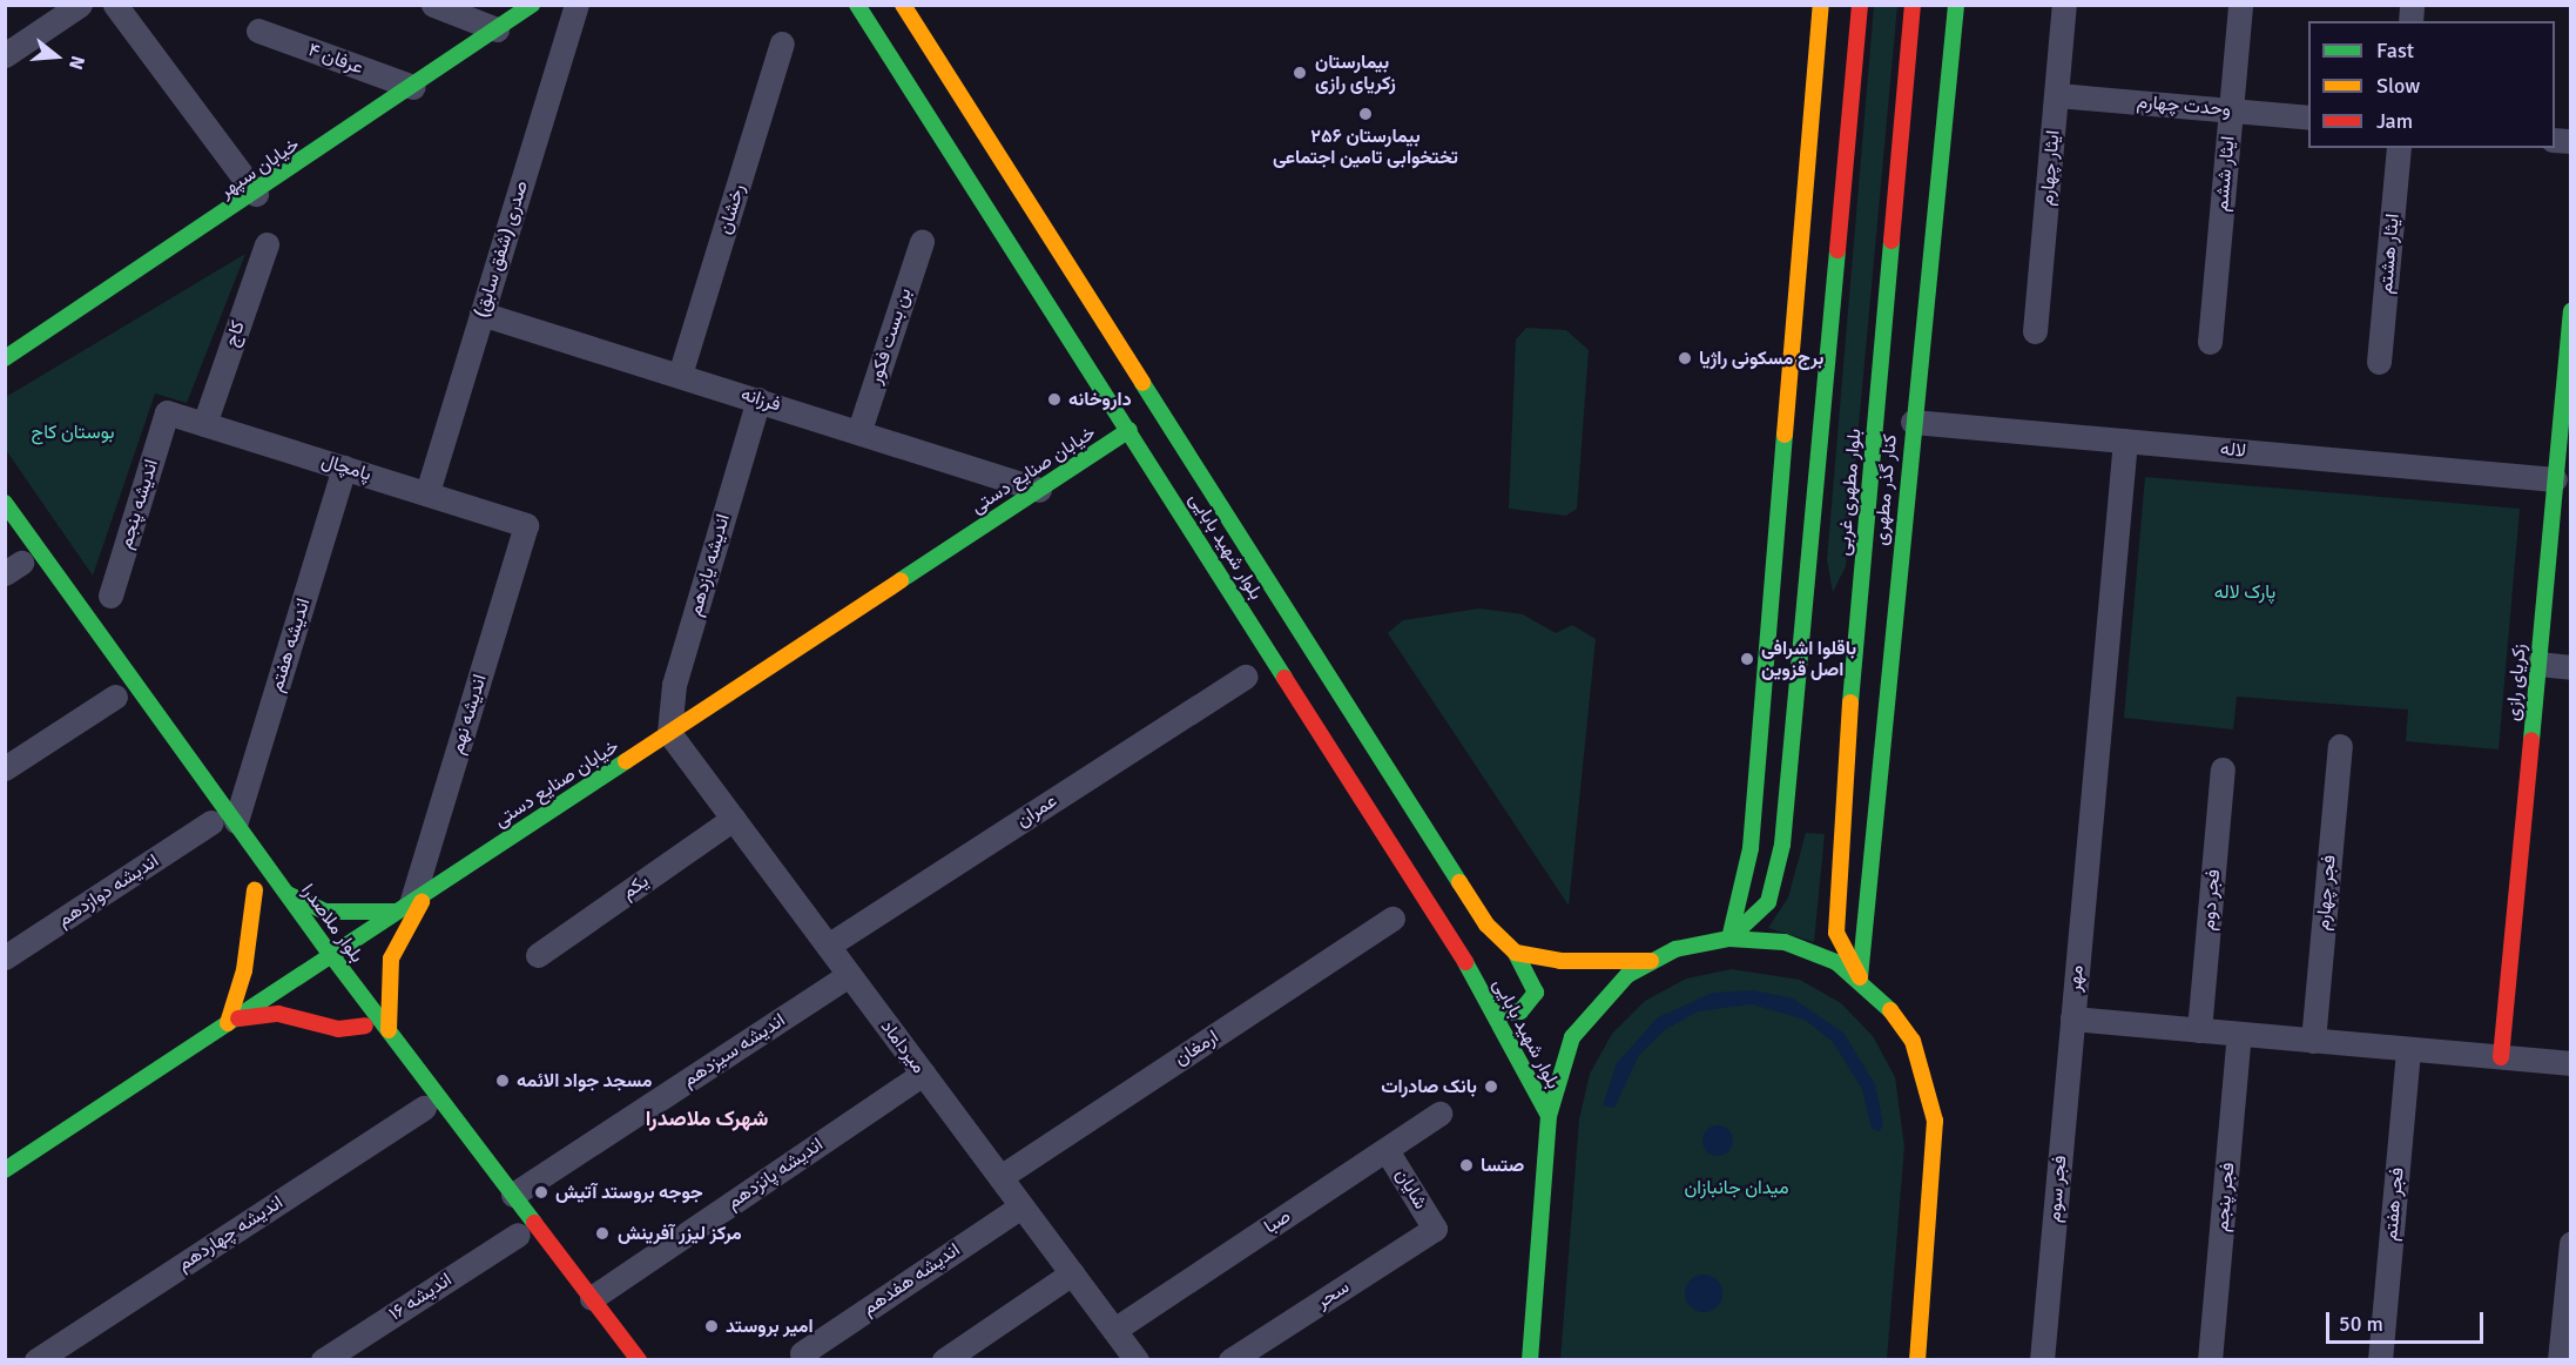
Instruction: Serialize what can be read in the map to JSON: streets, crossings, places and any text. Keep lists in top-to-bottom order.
{
  "streets": {
    "street": [
      "عرفان ۴",
      "وحدت چهارم",
      "خیابان سپهر",
      "ایثار چهارم",
      "ایثار ششم",
      "رخشان",
      "صدری (شفق سابق)",
      "ایثار هشتم",
      "کاج",
      "بن بست فكور",
      "فرزانه",
      "لاله",
      "پامچال",
      "خیابان صنایع دستی",
      "کنار گذر مطهری",
      "بلوار مطهری غربی",
      "اندیشه پنجم",
      "بلوار شهید بابایی",
      "اندیشه یازدهم",
      "اندیشه هفتم",
      "زکریای رازی",
      "اندیشه نهم",
      "عمران",
      "یکم",
      "اندیشه دوازدهم",
      "فجر چهارم",
      "فجر دوم",
      "بلوار ملاصدرا",
      "مهر",
      "میرداماد",
      "ارمغان",
      "اندیشه سیزدهم",
      "اندیشه پانزدهم",
      "شایان",
      "فجر سوم",
      "فجر پنجم",
      "فجر هفتم",
      "صبا",
      "اندیشه چهاردهم",
      "اندیشه هفدهم",
      "سحر",
      "اندیشه ۱۶"
    ]
  },
  "crossings": [
    ["عرفان ۴", "خیابان سپهر"],
    ["وحدت چهارم", "ایثار چهارم"],
    ["وحدت چهارم", "ایثار ششم"],
    ["رخشان", "فرزانه"],
    ["صدری (شفق سابق)", "فرزانه"],
    ["صدری (شفق سابق)", "پامچال"],
    ["کاج", "پامچال"],
    ["بن بست فكور", "فرزانه"],
    ["فرزانه", "خیابان صنایع دستی"],
    ["فرزانه", "اندیشه یازدهم"],
    ["لاله", "کنار گذر مطهری"],
    ["لاله", "زکریای رازی"],
    ["لاله", "مهر"],
    ["پامچال", "اندیشه پنجم"],
    ["پامچال", "اندیشه هفتم"],
    ["پامچال", "اندیشه نهم"],
    ["خیابان صنایع دستی", "بلوار شهید بابایی"],
    ["خیابان صنایع دستی", "اندیشه یازدهم"],
    ["خیابان صنایع دستی", "اندیشه نهم"],
    ["خیابان صنایع دستی", "بلوار ملاصدرا"],
    ["خیابان صنایع دستی", "میرداماد"],
    ["کنار گذر مطهری", "بلوار مطهری غربی"],
    ["اندیشه یازدهم", "میرداماد"],
    ["اندیشه هفتم", "اندیشه دوازدهم"],
    ["اندیشه هفتم", "بلوار ملاصدرا"],
    ["زکریای رازی", "مهر"],
    ["عمران", "میرداماد"],
    ["یکم", "میرداماد"],
    ["اندیشه دوازدهم", "بلوار ملاصدرا"],
    ["فجر چهارم", "مهر"],
    ["فجر دوم", "مهر"],
    ["بلوار ملاصدرا", "اندیشه سیزدهم"],
    ["بلوار ملاصدرا", "اندیشه پانزدهم"],
    ["مهر", "فجر سوم"],
    ["مهر", "فجر پنجم"],
    ["مهر", "فجر هفتم"],
    ["میرداماد", "ارمغان"],
    ["میرداماد", "اندیشه سیزدهم"],
    ["میرداماد", "اندیشه پانزدهم"],
    ["میرداماد", "صبا"],
    ["میرداماد", "اندیشه هفدهم"],
    ["شایان", "صبا"],
    ["شایان", "سحر"]
  ],
  "districts": ["شهرک ملاصدرا"],
  "parks": ["بوستان کاج", "پارک لاله", "میدان جانبازان"],
  "places": [
    "بیمارستان زکریای رازی",
    "بیمارستان ۲۵۶ تختخوابی تامین اجتماعی",
    "برج مسکونی راژیا",
    "داروخانه",
    "باقلوا اشرافی اصل قزوین",
    "مسجد جواد الائمه",
    "بانک صادرات",
    "صتسا",
    "جوجه بروستد آتیش",
    "مرکز لیزر آفرینش",
    "امیر بروستد"
  ],
  "legend": ["Fast", "Slow", "Jam"],
  "scale_bar": "50 m",
  "north": "right"
}
